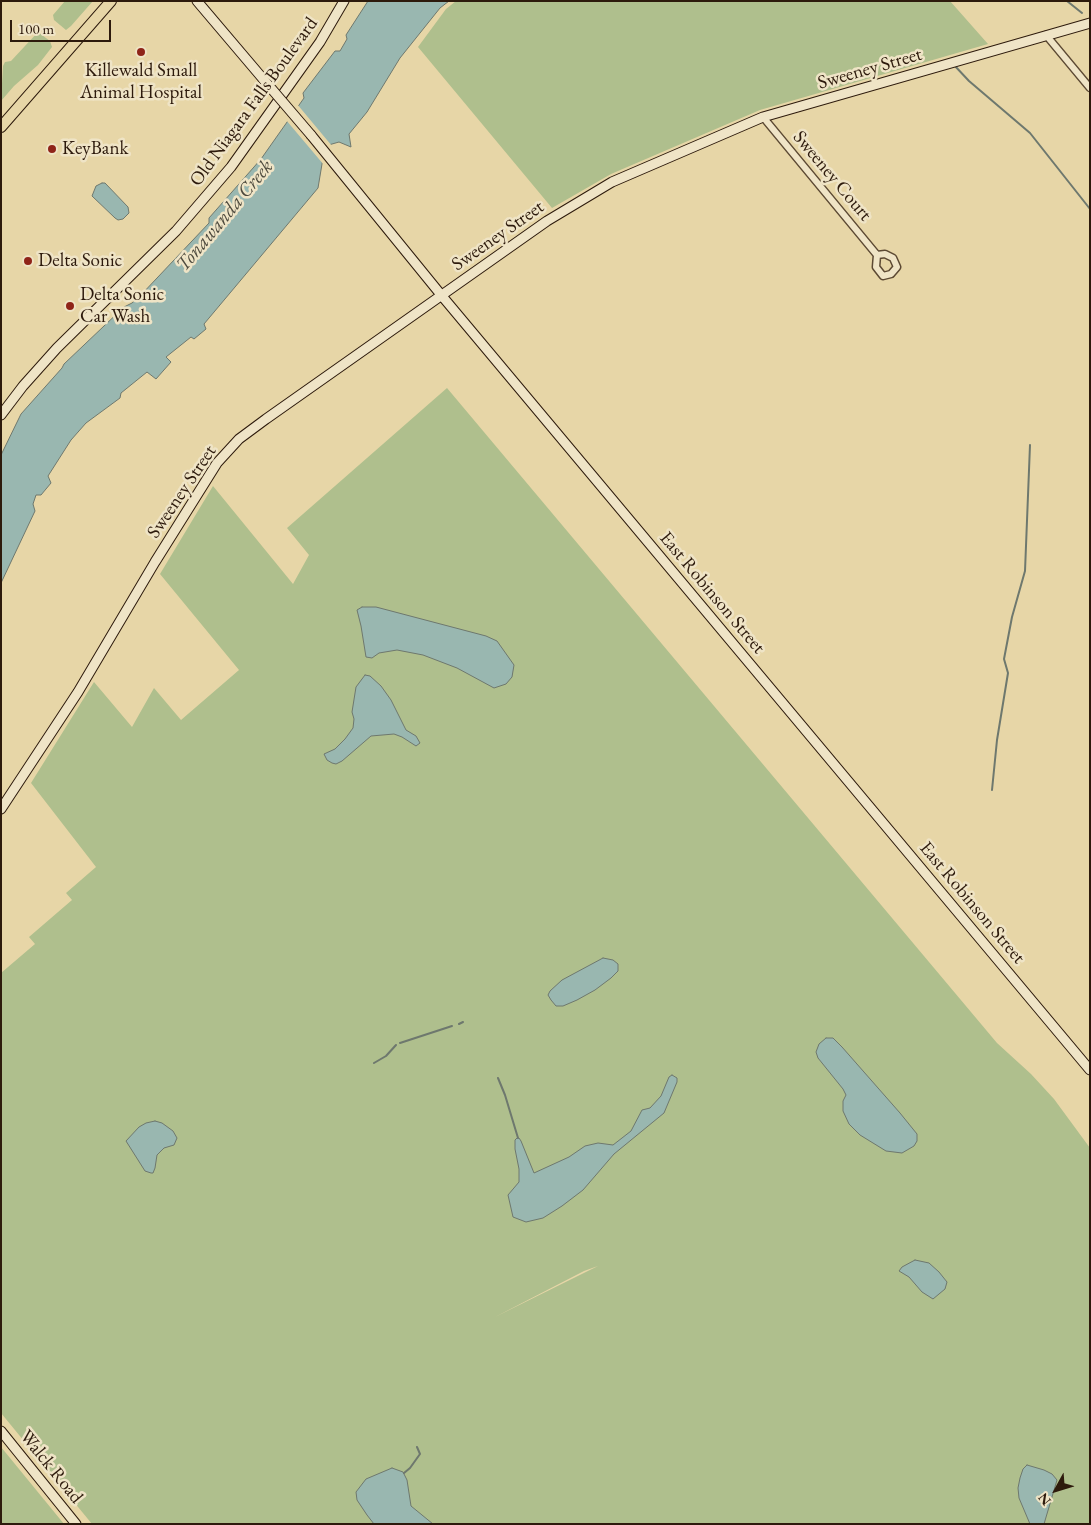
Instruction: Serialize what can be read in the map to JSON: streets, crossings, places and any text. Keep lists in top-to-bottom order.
{
  "streets": {
    "street": [
      "Sweeney Street",
      "Old Niagara Falls Boulevard",
      "Sweeney Court",
      "East Robinson Street",
      "Walck Road"
    ]
  },
  "crossings": [
    ["Sweeney Street", "Sweeney Court"],
    ["Sweeney Street", "East Robinson Street"]
  ],
  "water": ["Tonawanda Creek"],
  "places": [
    "Killewald Small Animal Hospital",
    "KeyBank",
    "Delta Sonic",
    "Delta Sonic Car Wash"
  ],
  "scale_bar": "100 m",
  "north": "bottom left"
}
